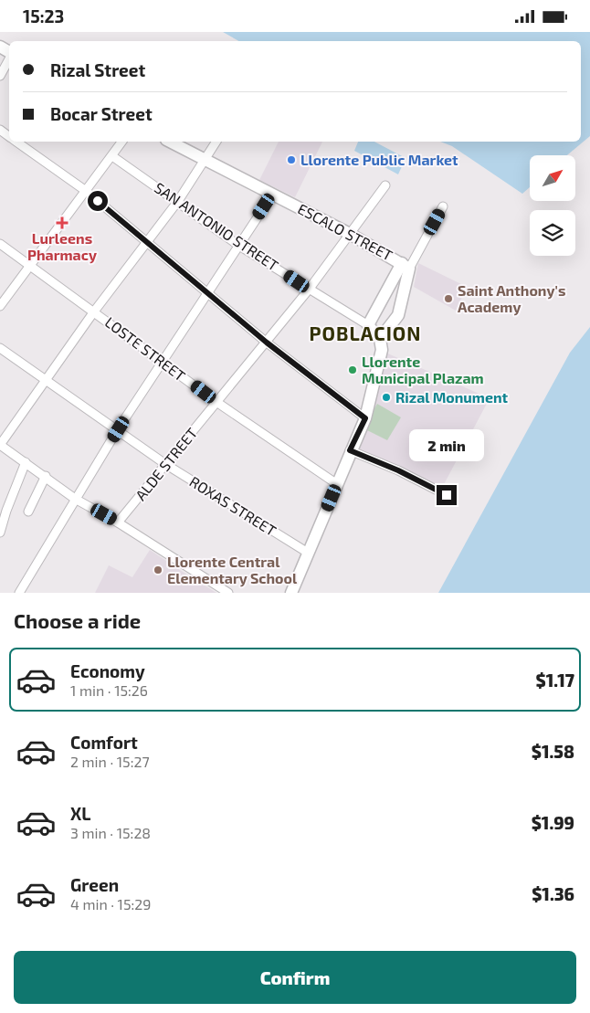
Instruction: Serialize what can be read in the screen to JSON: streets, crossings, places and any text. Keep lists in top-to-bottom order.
{
  "streets": {
    "street": [
      "SAN ANTONIO STREET",
      "ESCALO STREET",
      "LOSTE STREET",
      "ALDE STREET",
      "ROXAS STREET"
    ]
  },
  "crossings": [
    ["SAN ANTONIO STREET", "ALDE STREET"],
    ["ESCALO STREET", "ALDE STREET"],
    ["LOSTE STREET", "ALDE STREET"],
    ["ALDE STREET", "ROXAS STREET"]
  ],
  "districts": ["POBLACION"],
  "places": {
    "other": [
      "Llorente Public Market",
      "Saint Anthony's Academy",
      "Llorente Municipal Plazam",
      "Rizal Monument",
      "Llorente Central Elementary School"
    ],
    "health": ["Lurleens Pharmacy"]
  },
  "north": "top right",
  "page": {
    "status": "15:23",
    "banner": ["Rizal Street", "Bocar Street"],
    "bubble": "2 min",
    "heading": "Choose a ride",
    "list": [
      {
        "name": "Economy",
        "note": "1 min · 15:26",
        "value": "$1.17"
      },
      {
        "name": "Comfort",
        "note": "2 min · 15:27",
        "value": "$1.58"
      },
      {
        "name": "XL",
        "note": "3 min · 15:28",
        "value": "$1.99"
      },
      {
        "name": "Green",
        "note": "4 min · 15:29",
        "value": "$1.36"
      }
    ],
    "buttons": "Confirm"
  }
}
